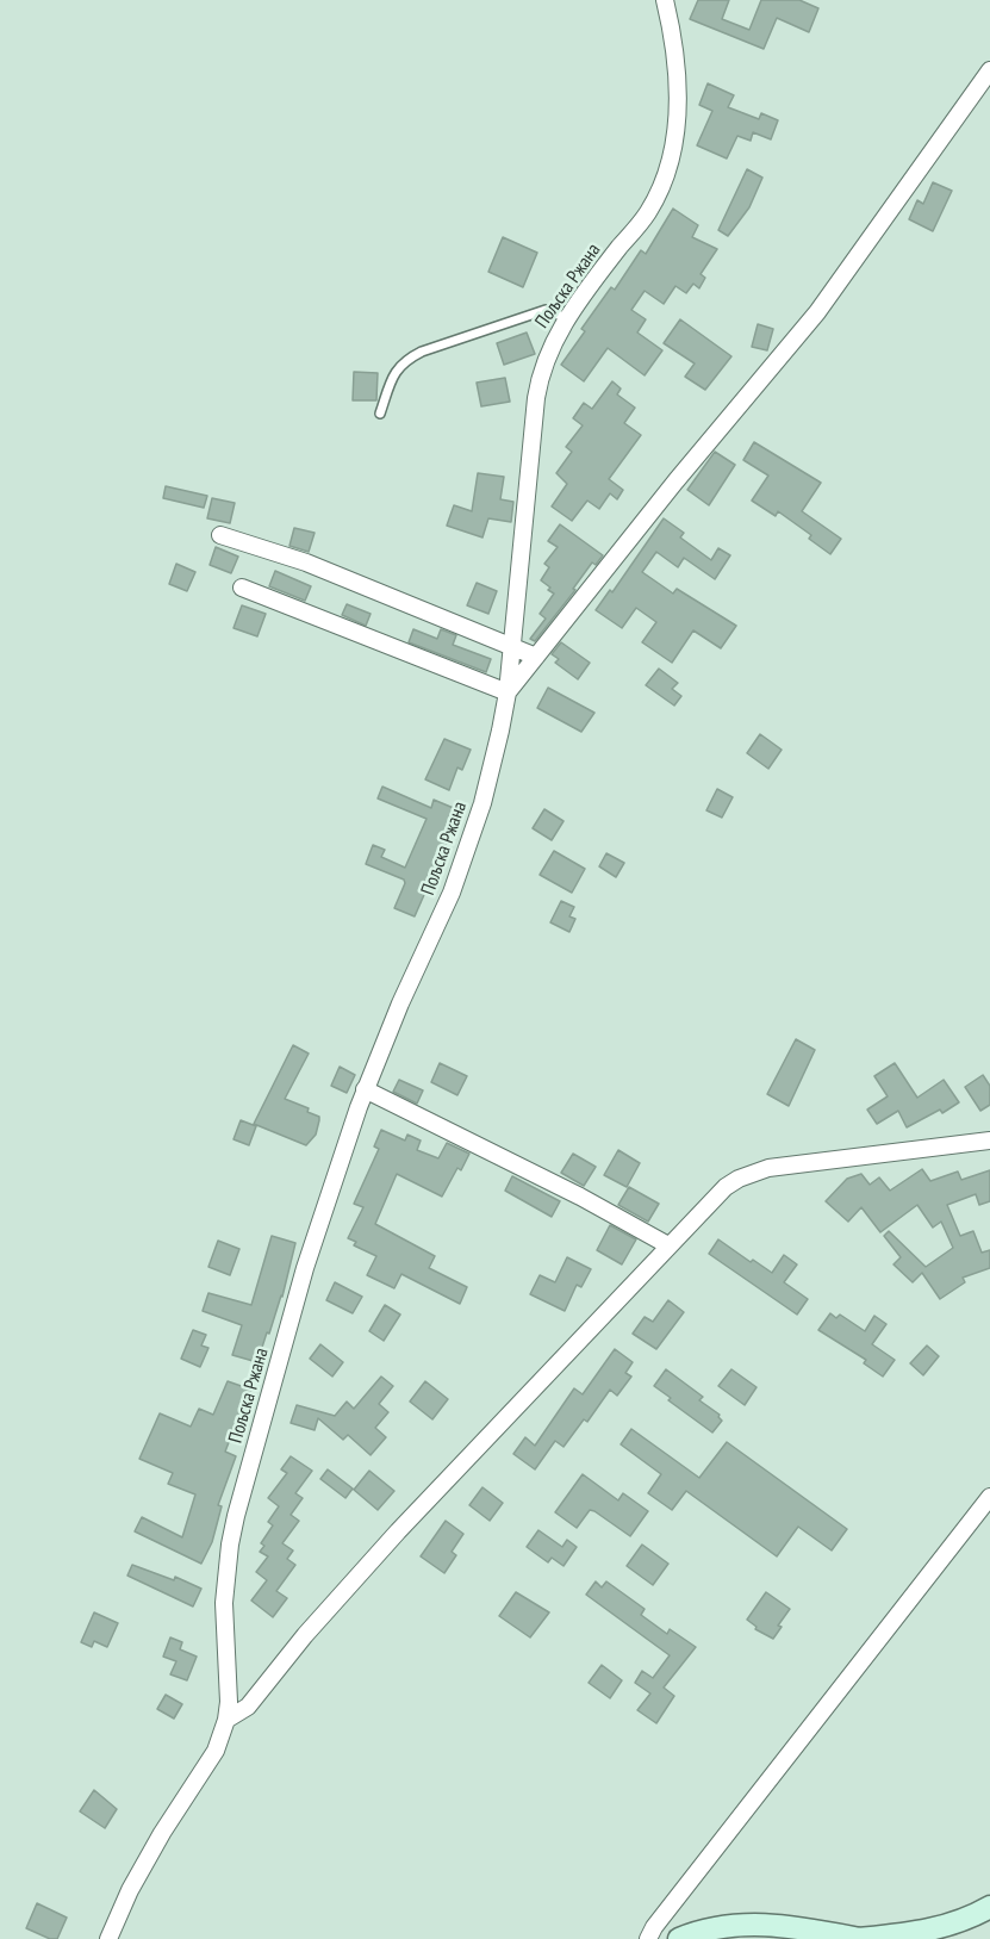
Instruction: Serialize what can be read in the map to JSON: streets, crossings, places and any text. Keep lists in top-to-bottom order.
{
  "streets": {
    "street": ["Пољска Ржана"]
  }
}
